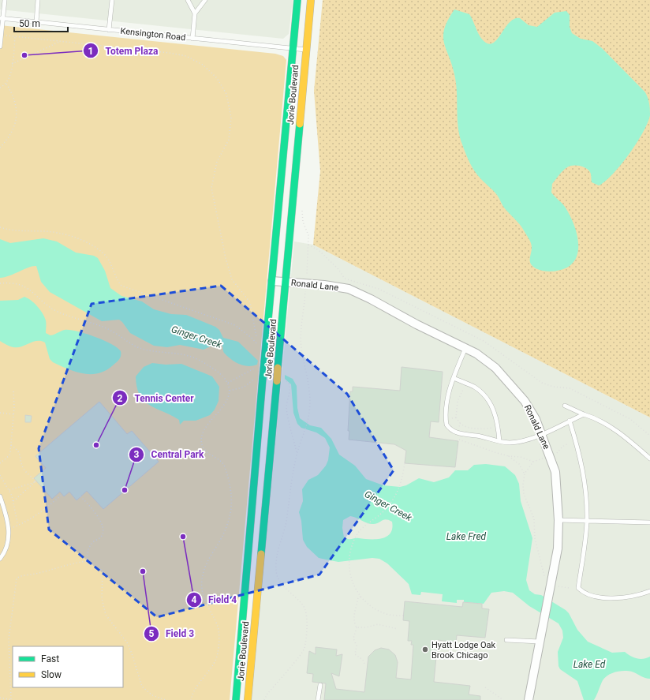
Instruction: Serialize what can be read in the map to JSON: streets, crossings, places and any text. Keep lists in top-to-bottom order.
{
  "streets": {
    "main road": ["Jorie Boulevard"],
    "street": ["Ronald Lane"],
    "lane": ["Kensington Road"]
  },
  "crossings": [
    ["Kensington Road", "Jorie Boulevard"],
    ["Jorie Boulevard", "Ronald Lane"]
  ],
  "water": ["Ginger Creek", "Lake Fred", "Lake Ed"],
  "places": [
    "Totem Plaza",
    "Tennis Center",
    "Central Park",
    "Field 4",
    "Field 3",
    "Hyatt Lodge Oak Brook Chicago"
  ],
  "legend": ["Fast", "Slow"],
  "scale_bar": "50 m"
}
